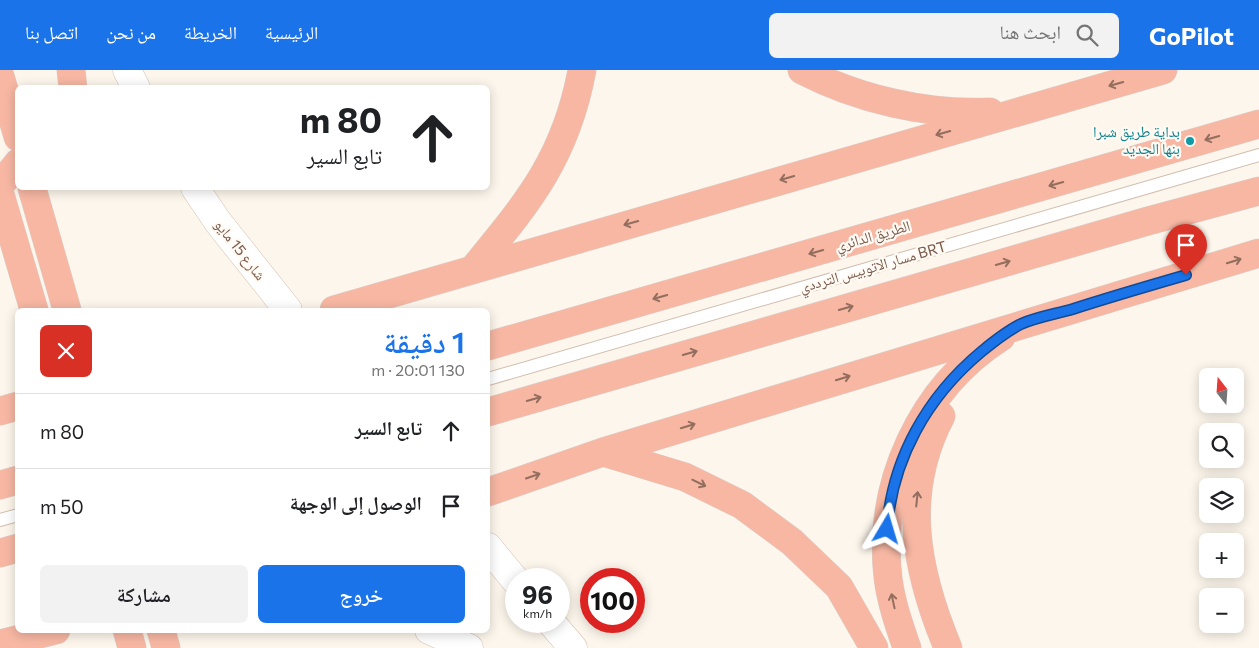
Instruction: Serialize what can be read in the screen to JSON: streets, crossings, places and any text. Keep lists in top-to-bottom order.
{
  "streets": {
    "highway": ["الطريق الدائري"],
    "main road": ["شارع 15 مايو"],
    "lane": ["مسار الاتوبيس الترددي BRT"]
  },
  "places": ["بداية طريق شبرا بنها الجديد"],
  "north": "top",
  "page": {
    "header": "GoPilot",
    "search": "ابحث هنا",
    "nav": [
      "الرئيسية",
      "الخريطة",
      "من نحن",
      "اتصل بنا"
    ],
    "turn": ["80 m", "تابع السير"],
    "heading": ["1 دقيقة", "130 m · 20:01"],
    "map_buttons": ["+", "−"],
    "list": [
      {
        "name": "تابع السير",
        "value": "80 m"
      },
      {
        "name": "الوصول إلى الوجهة",
        "value": "50 m"
      }
    ],
    "buttons": ["خروج", "مشاركة"],
    "speed": "96 km/h",
    "limit": "100"
  }
}
